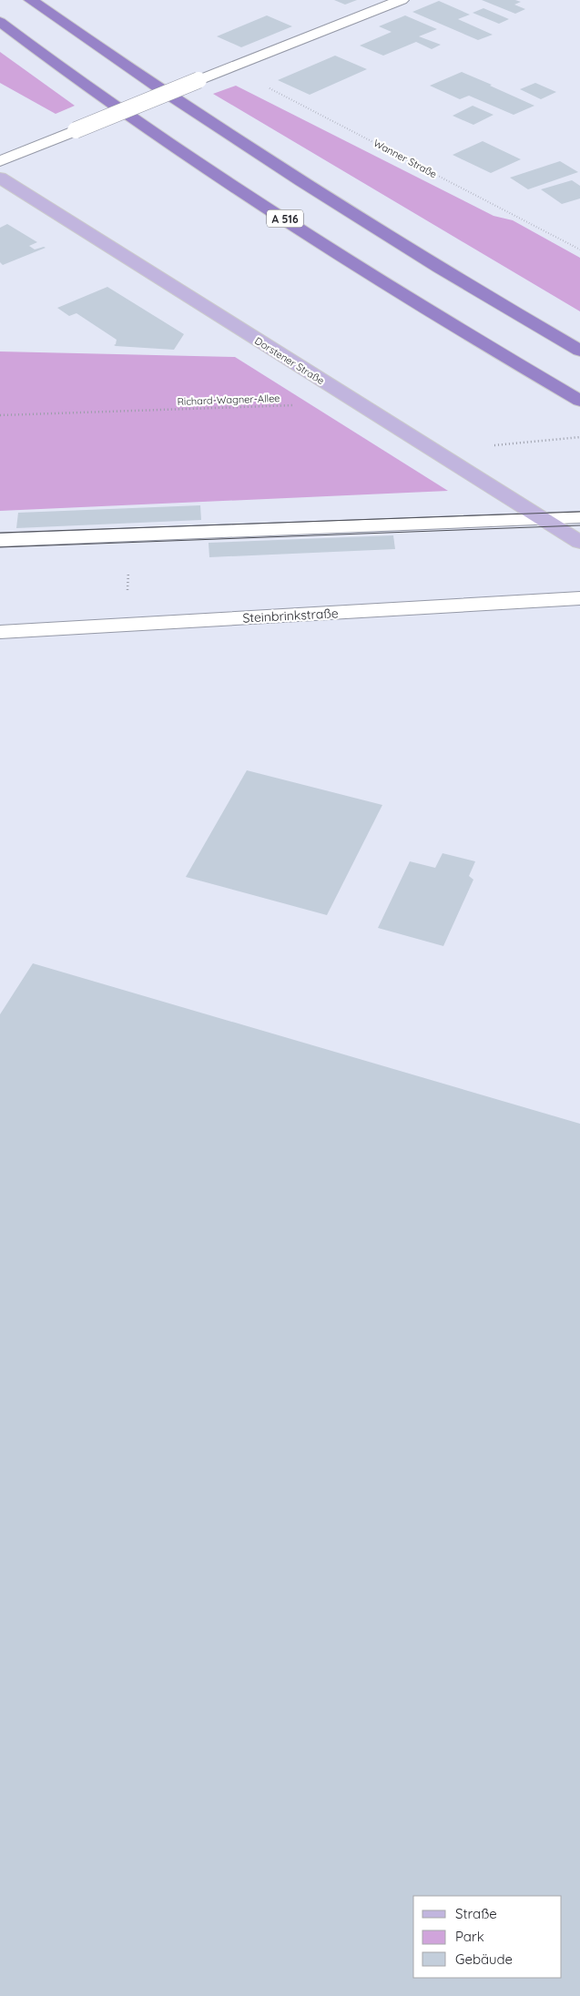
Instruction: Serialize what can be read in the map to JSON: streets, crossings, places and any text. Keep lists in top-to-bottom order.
{
  "streets": {
    "highway": ["A 516"],
    "main road": ["Dorstener Straße"],
    "street": ["Steinbrinkstraße"],
    "path": ["Wanner Straße", "Richard-Wagner-Allee"]
  },
  "legend": ["Straße", "Park", "Gebäude"]
}
